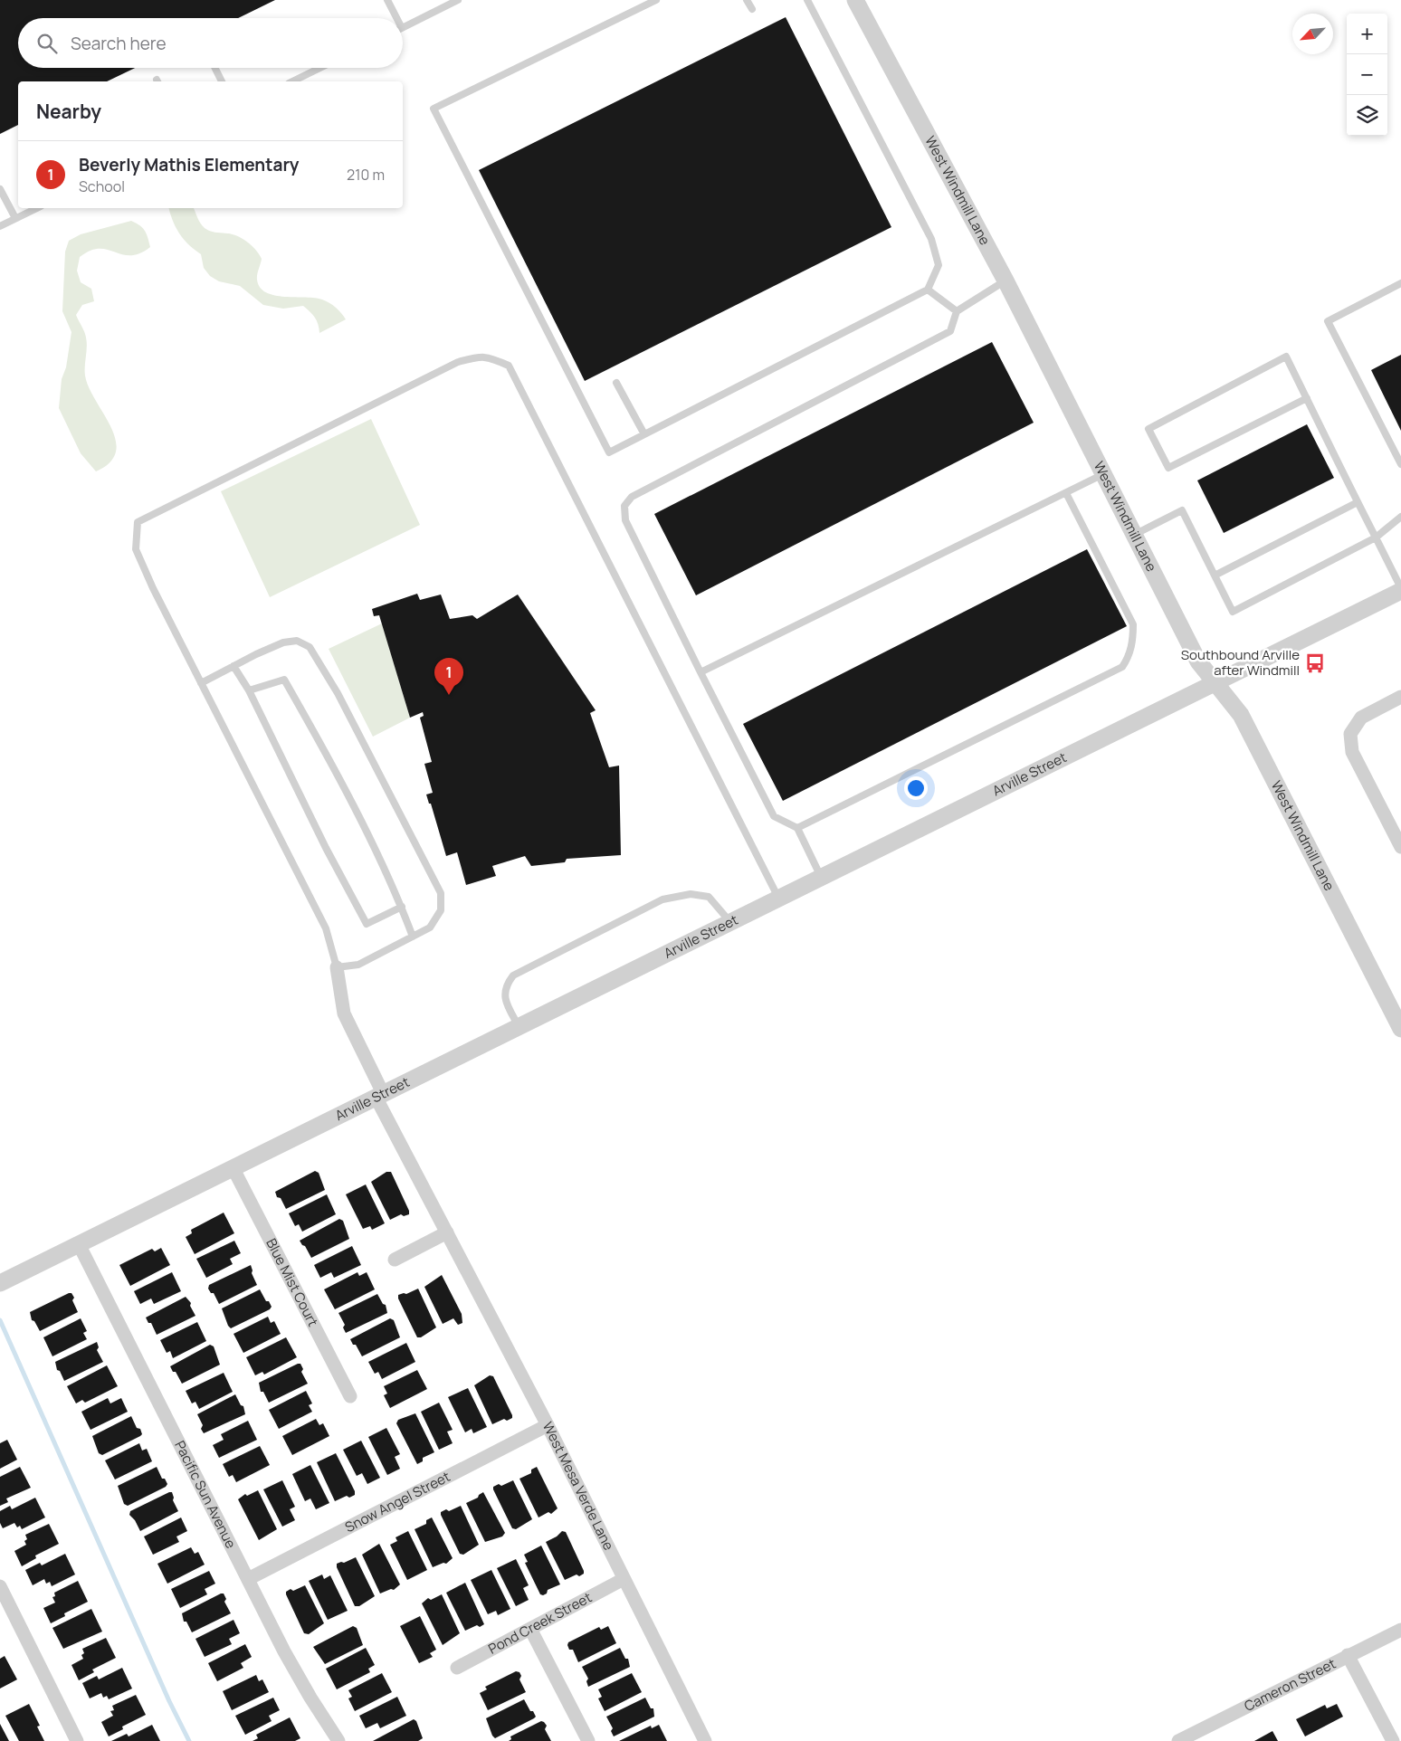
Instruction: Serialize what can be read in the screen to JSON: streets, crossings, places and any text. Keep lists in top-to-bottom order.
{
  "streets": {
    "street": [
      "West Windmill Lane",
      "Arville Street",
      "Blue Mist Court",
      "West Mesa Verde Lane",
      "Pacific Sun Avenue",
      "Snow Angel Street",
      "Pond Creek Street",
      "Cameron Street"
    ]
  },
  "crossings": [
    ["West Windmill Lane", "Arville Street"],
    ["Arville Street", "Blue Mist Court"],
    ["Arville Street", "West Mesa Verde Lane"],
    ["Arville Street", "Pacific Sun Avenue"],
    ["West Mesa Verde Lane", "Snow Angel Street"],
    ["West Mesa Verde Lane", "Pond Creek Street"],
    ["Pacific Sun Avenue", "Snow Angel Street"]
  ],
  "places": {
    "bus stop": ["Southbound Arville after Windmill"]
  },
  "north": "bottom left",
  "page": {
    "map_buttons": ["+", "−"],
    "search": "Search here",
    "heading": "Nearby",
    "list": [
      {
        "mark": "1",
        "name": "Beverly Mathis Elementary",
        "note": "School",
        "value": "210 m"
      }
    ],
    "pins": "1"
  }
}
